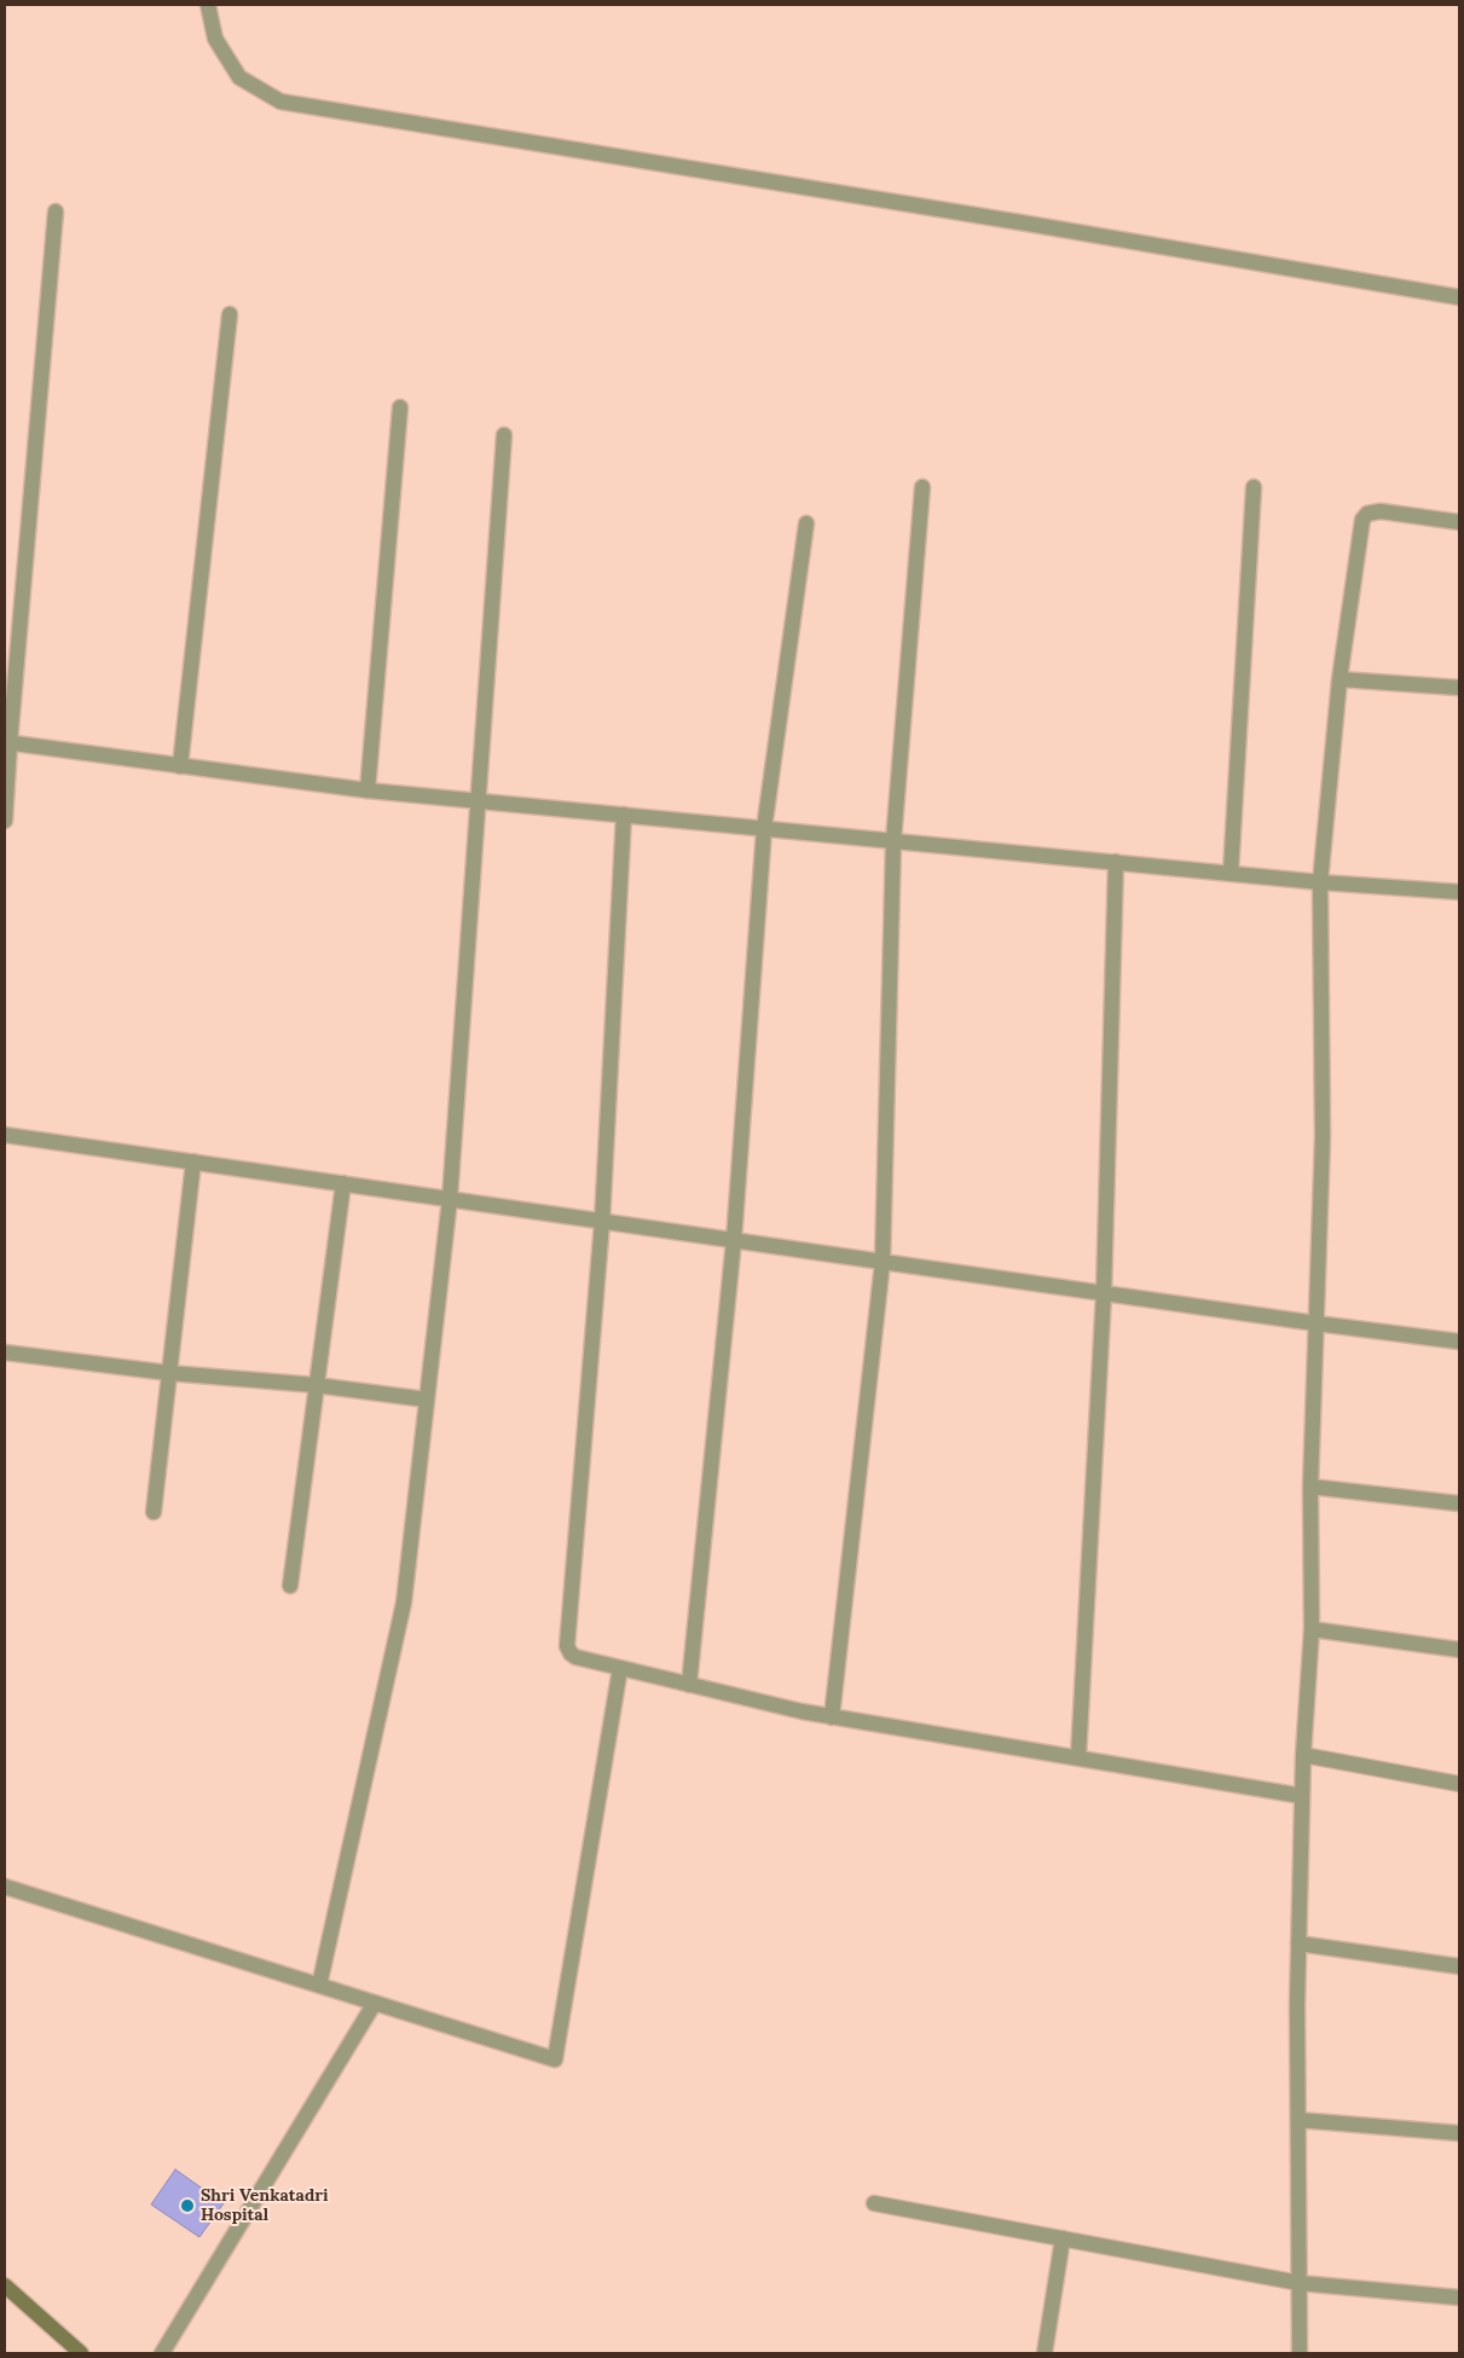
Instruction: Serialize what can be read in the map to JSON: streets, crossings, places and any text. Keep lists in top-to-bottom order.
{
  "places": ["Shri Venkatadri Hospital"]
}
